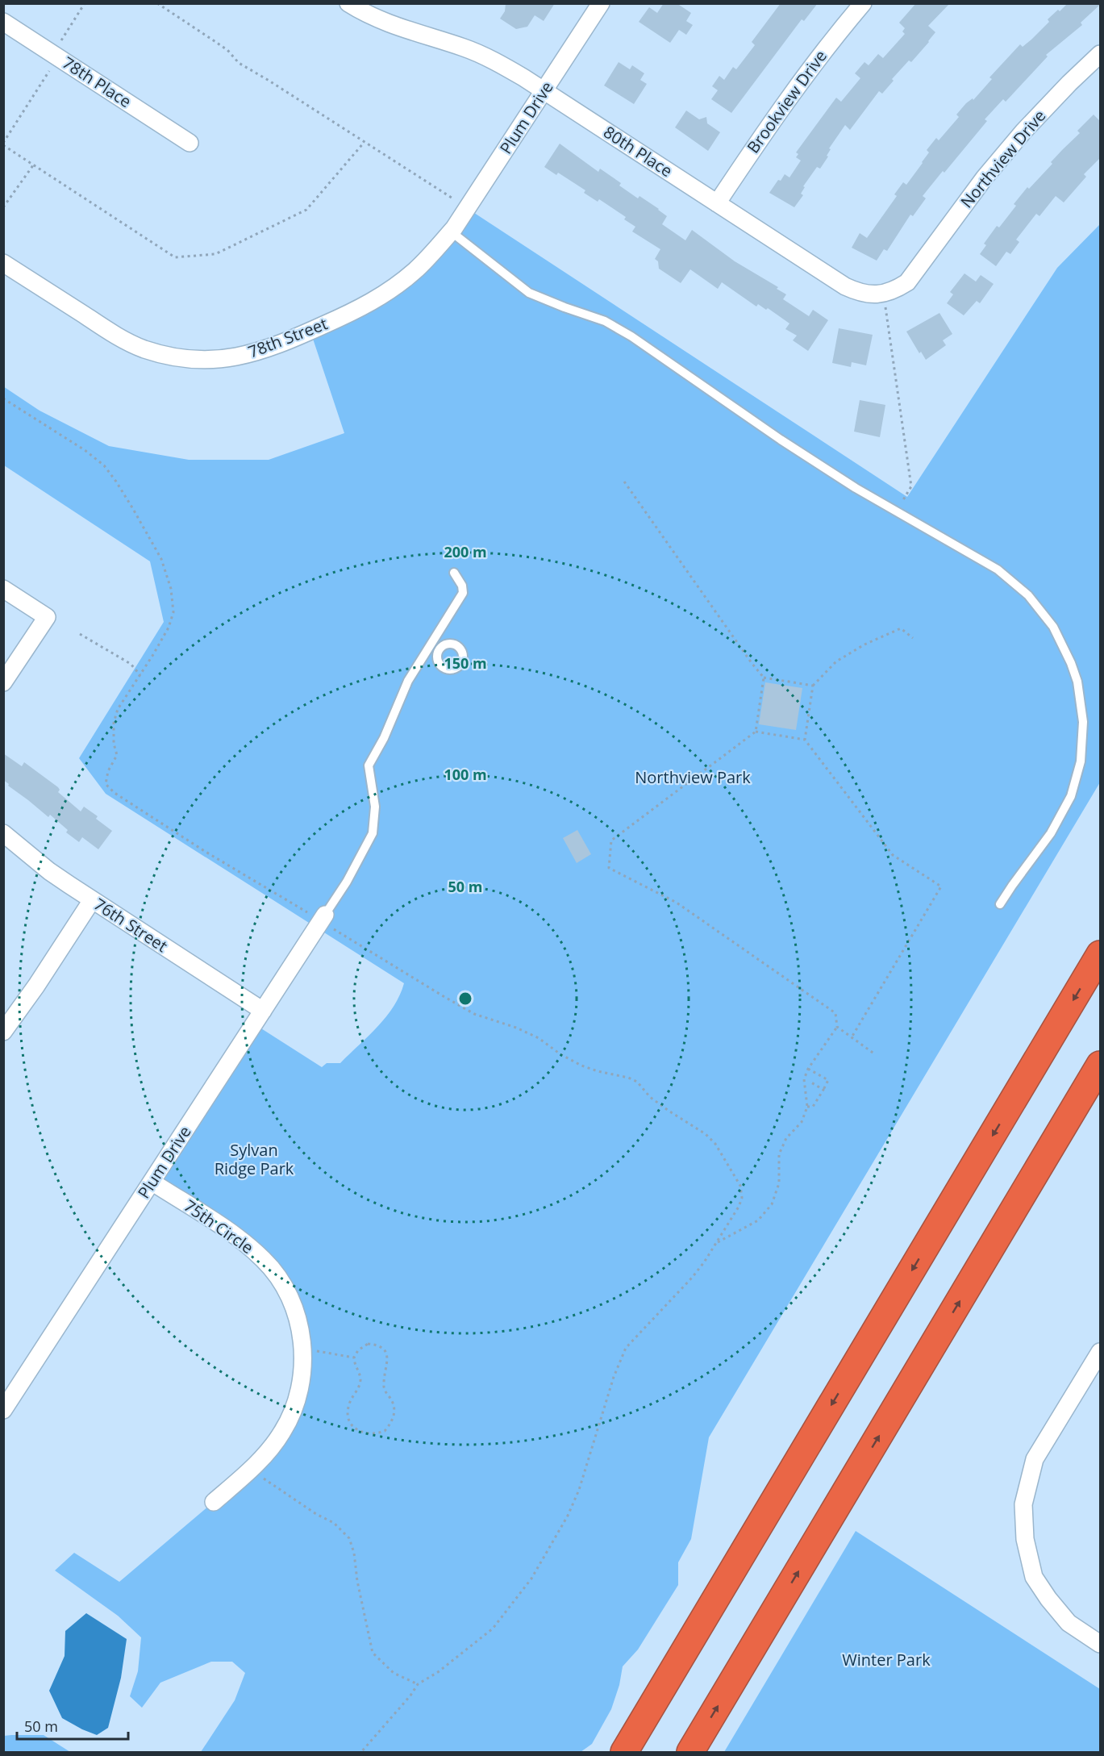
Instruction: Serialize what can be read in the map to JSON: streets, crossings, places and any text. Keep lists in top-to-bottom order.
{
  "streets": {
    "street": [
      "78th Place",
      "Brookview Drive",
      "Plum Drive",
      "80th Place",
      "Northview Drive",
      "78th Street",
      "76th Street",
      "75th Circle"
    ]
  },
  "crossings": [
    ["Brookview Drive", "80th Place"],
    ["Plum Drive", "80th Place"],
    ["Plum Drive", "78th Street"],
    ["Plum Drive", "76th Street"],
    ["Plum Drive", "75th Circle"],
    ["80th Place", "Northview Drive"]
  ],
  "parks": ["Northview Park", "Sylvan Ridge Park", "Winter Park"],
  "scale_bar": "50 m",
  "rings": [
    "200 m",
    "150 m",
    "100 m",
    "50 m"
  ]
}
